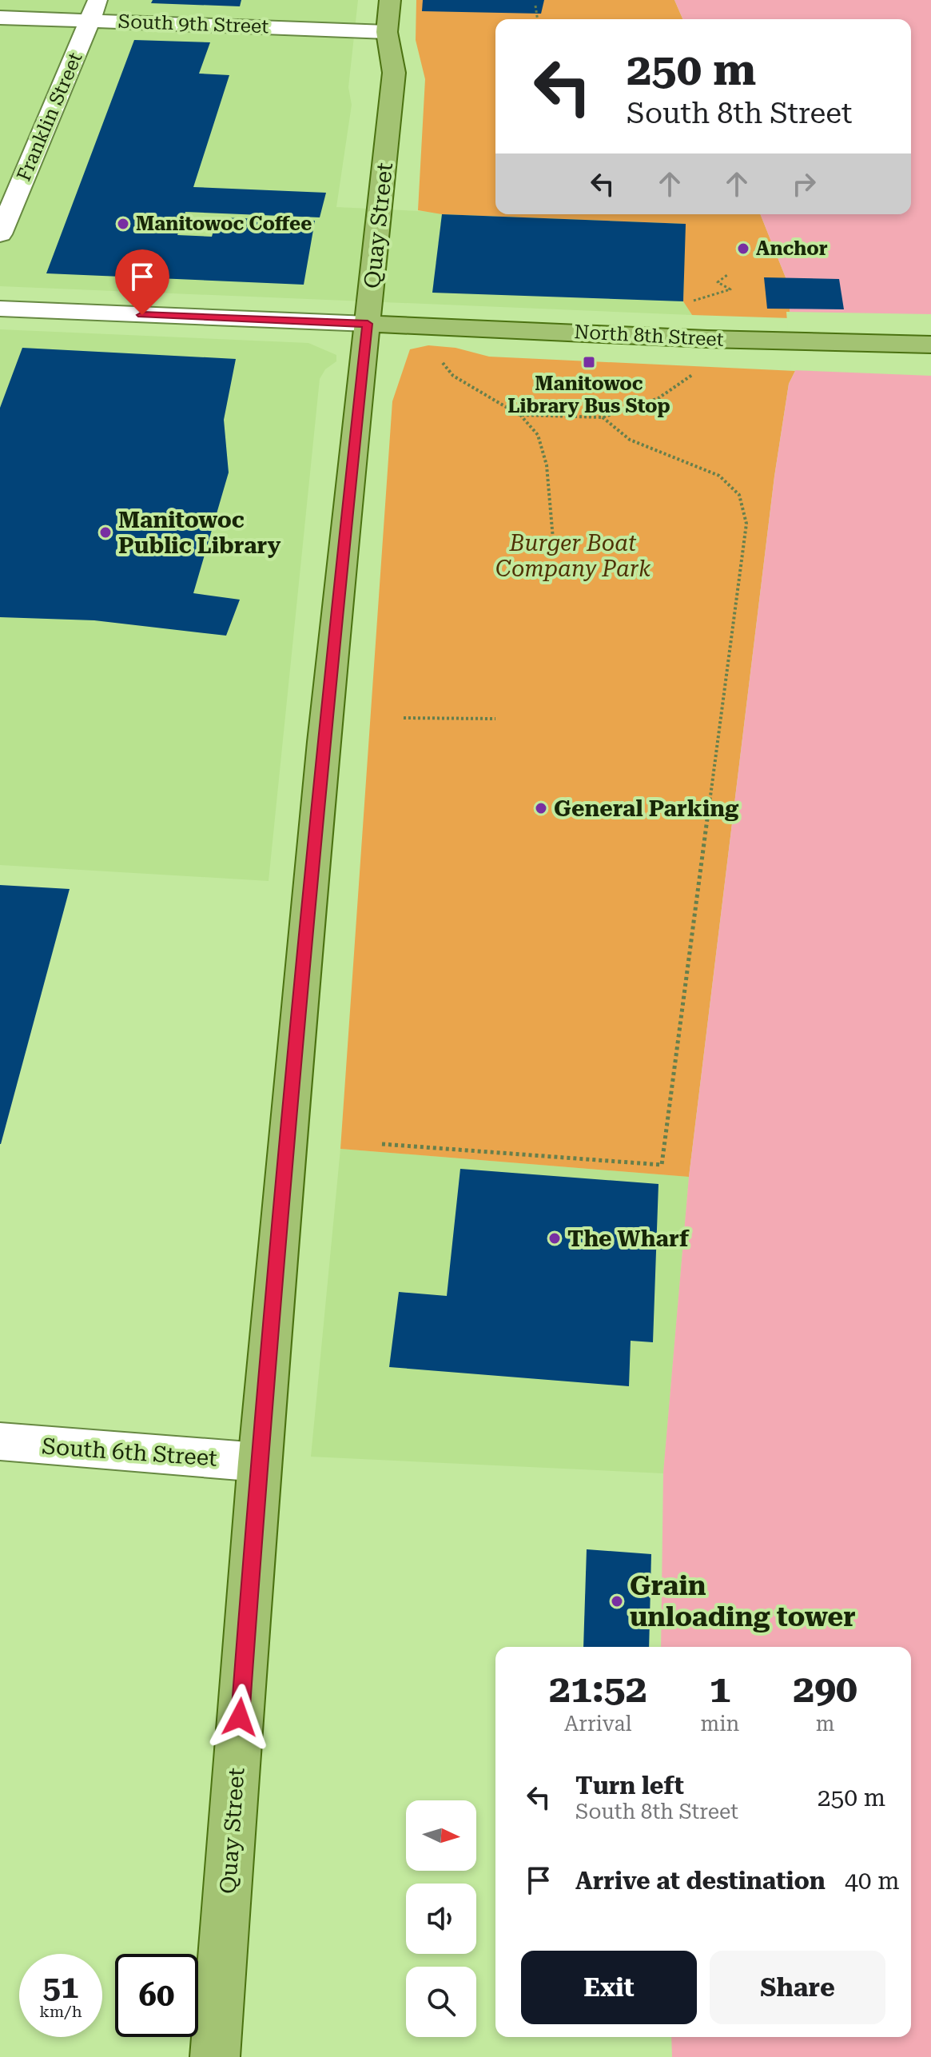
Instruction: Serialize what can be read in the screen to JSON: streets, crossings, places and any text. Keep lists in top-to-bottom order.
{
  "streets": {
    "main road": ["Quay Street", "North 8th Street"],
    "street": ["South 9th Street", "Franklin Street", "South 6th Street"]
  },
  "crossings": [
    ["South 9th Street", "Franklin Street"],
    ["South 9th Street", "Quay Street"],
    ["Quay Street", "North 8th Street"],
    ["Quay Street", "South 6th Street"]
  ],
  "parks": ["Burger Boat Company Park"],
  "places": {
    "other": [
      "Manitowoc Coffee",
      "Anchor",
      "Manitowoc Public Library",
      "General Parking",
      "The Wharf",
      "Grain unloading tower"
    ],
    "transit": ["Manitowoc Library Bus Stop"]
  },
  "north": "right",
  "page": {
    "turn": ["250 m", "South 8th Street"],
    "eta": [
      "21:52",
      "Arrival",
      "1",
      "min",
      "290",
      "m"
    ],
    "list": [
      {
        "name": "Turn left",
        "note": "South 8th Street",
        "value": "250 m"
      },
      {
        "name": "Arrive at destination",
        "value": "40 m"
      }
    ],
    "buttons": ["Exit", "Share"],
    "speed": "51 km/h",
    "limit": "60"
  }
}
